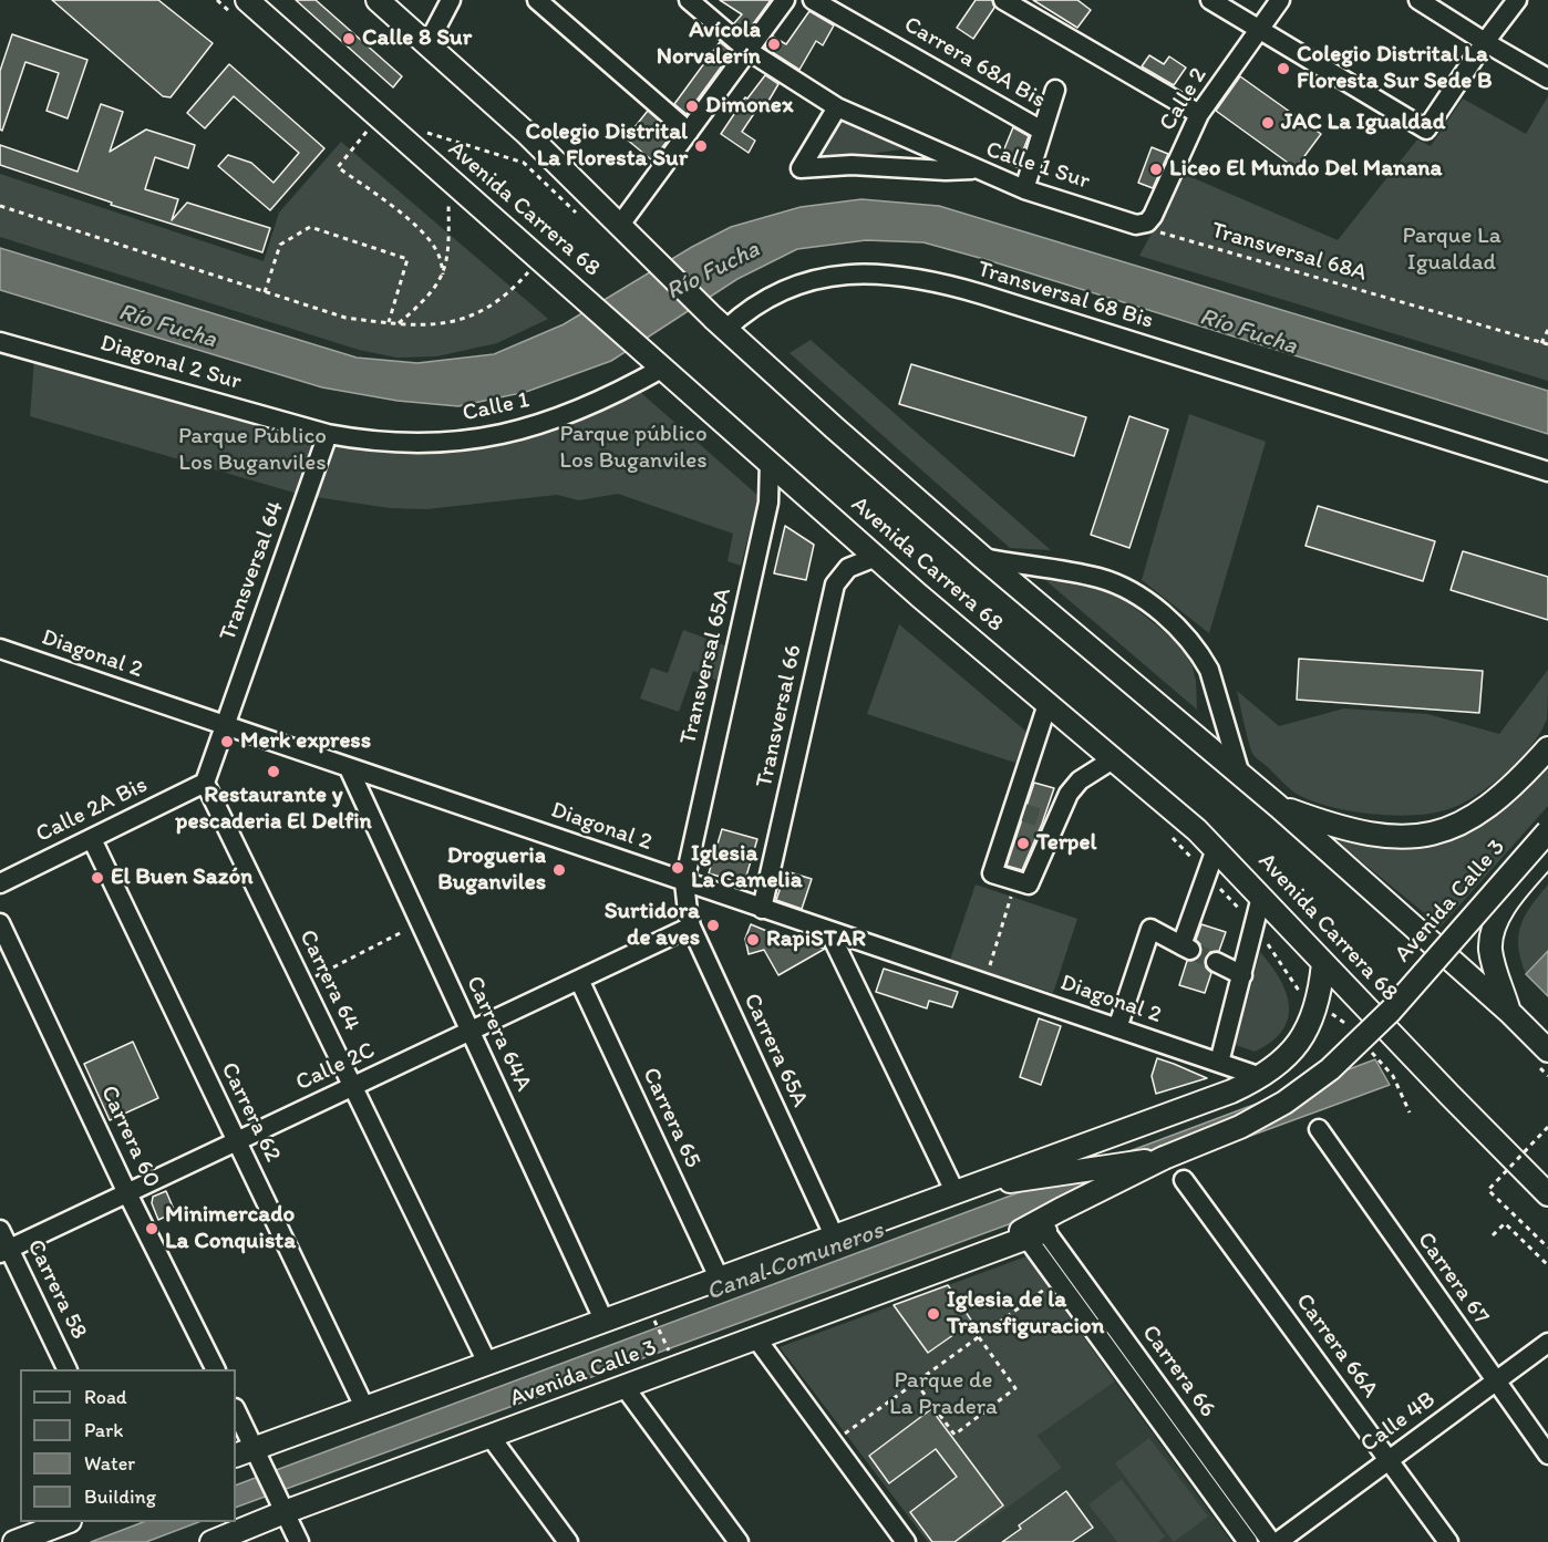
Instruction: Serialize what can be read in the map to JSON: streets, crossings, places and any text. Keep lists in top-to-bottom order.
{
  "streets": {
    "main road": ["Avenida Carrera 68", "Avenida Calle 3"],
    "street": [
      "Carrera 68A Bis",
      "Calle 2",
      "Calle 1 Sur",
      "Transversal 68 Bis",
      "Diagonal 2 Sur",
      "Calle 1",
      "Transversal 64",
      "Diagonal 2",
      "Transversal 65A",
      "Transversal 66",
      "Calle 2A Bis",
      "Carrera 64",
      "Carrera 64A",
      "Carrera 65A",
      "Calle 2C",
      "Carrera 62",
      "Carrera 65",
      "Carrera 60",
      "Carrera 67",
      "Carrera 58",
      "Carrera 66A",
      "Carrera 66",
      "Calle 4B"
    ],
    "path": ["Transversal 68A"]
  },
  "crossings": [
    ["Calle 2", "Calle 1 Sur"],
    ["Calle 2", "Transversal 68A"],
    ["Calle 1 Sur", "Transversal 68A"],
    ["Avenida Carrera 68", "Transversal 68 Bis"],
    ["Avenida Carrera 68", "Calle 1"],
    ["Avenida Carrera 68", "Transversal 65A"],
    ["Avenida Carrera 68", "Transversal 66"],
    ["Avenida Carrera 68", "Avenida Calle 3"],
    ["Diagonal 2 Sur", "Calle 1"],
    ["Diagonal 2 Sur", "Transversal 64"],
    ["Calle 1", "Transversal 64"],
    ["Transversal 64", "Diagonal 2"],
    ["Diagonal 2", "Transversal 65A"],
    ["Diagonal 2", "Transversal 66"],
    ["Diagonal 2", "Avenida Calle 3"],
    ["Diagonal 2", "Carrera 64A"],
    ["Diagonal 2", "Carrera 65A"],
    ["Transversal 65A", "Carrera 65A"],
    ["Calle 2A Bis", "Carrera 64"],
    ["Calle 2A Bis", "Carrera 62"],
    ["Avenida Calle 3", "Carrera 64"],
    ["Avenida Calle 3", "Carrera 64A"],
    ["Avenida Calle 3", "Carrera 65A"],
    ["Avenida Calle 3", "Carrera 62"],
    ["Avenida Calle 3", "Carrera 65"],
    ["Avenida Calle 3", "Carrera 66"],
    ["Carrera 64", "Calle 2C"],
    ["Carrera 64A", "Calle 2C"],
    ["Carrera 65A", "Calle 2C"],
    ["Calle 2C", "Carrera 62"],
    ["Calle 2C", "Carrera 65"],
    ["Calle 2C", "Carrera 60"],
    ["Calle 2C", "Carrera 58"],
    ["Carrera 67", "Calle 4B"],
    ["Carrera 66A", "Calle 4B"]
  ],
  "water": ["Río Fucha", "Canal Comuneros"],
  "parks": [
    "Parque La Igualdad",
    "Parque público Los Buganviles",
    "Parque Público Los Buganviles",
    "Parque de La Pradera"
  ],
  "places": [
    "Calle 8 Sur",
    "Avícola Norvalerín",
    "Colegio Distrital La Floresta Sur Sede B",
    "Dimonex",
    "JAC La Igualdad",
    "Colegio Distrital La Floresta Sur",
    "Liceo El Mundo Del Manana",
    "Merk express",
    "Restaurante y pescaderia El Delfin",
    "Terpel",
    "Iglesia La Camelia",
    "Drogueria Buganviles",
    "El Buen Sazón",
    "Surtidora de aves",
    "RapiSTAR",
    "Minimercado La Conquista",
    "Iglesia de la Transfiguracion"
  ],
  "legend": [
    "Road",
    "Park",
    "Water",
    "Building"
  ]
}
